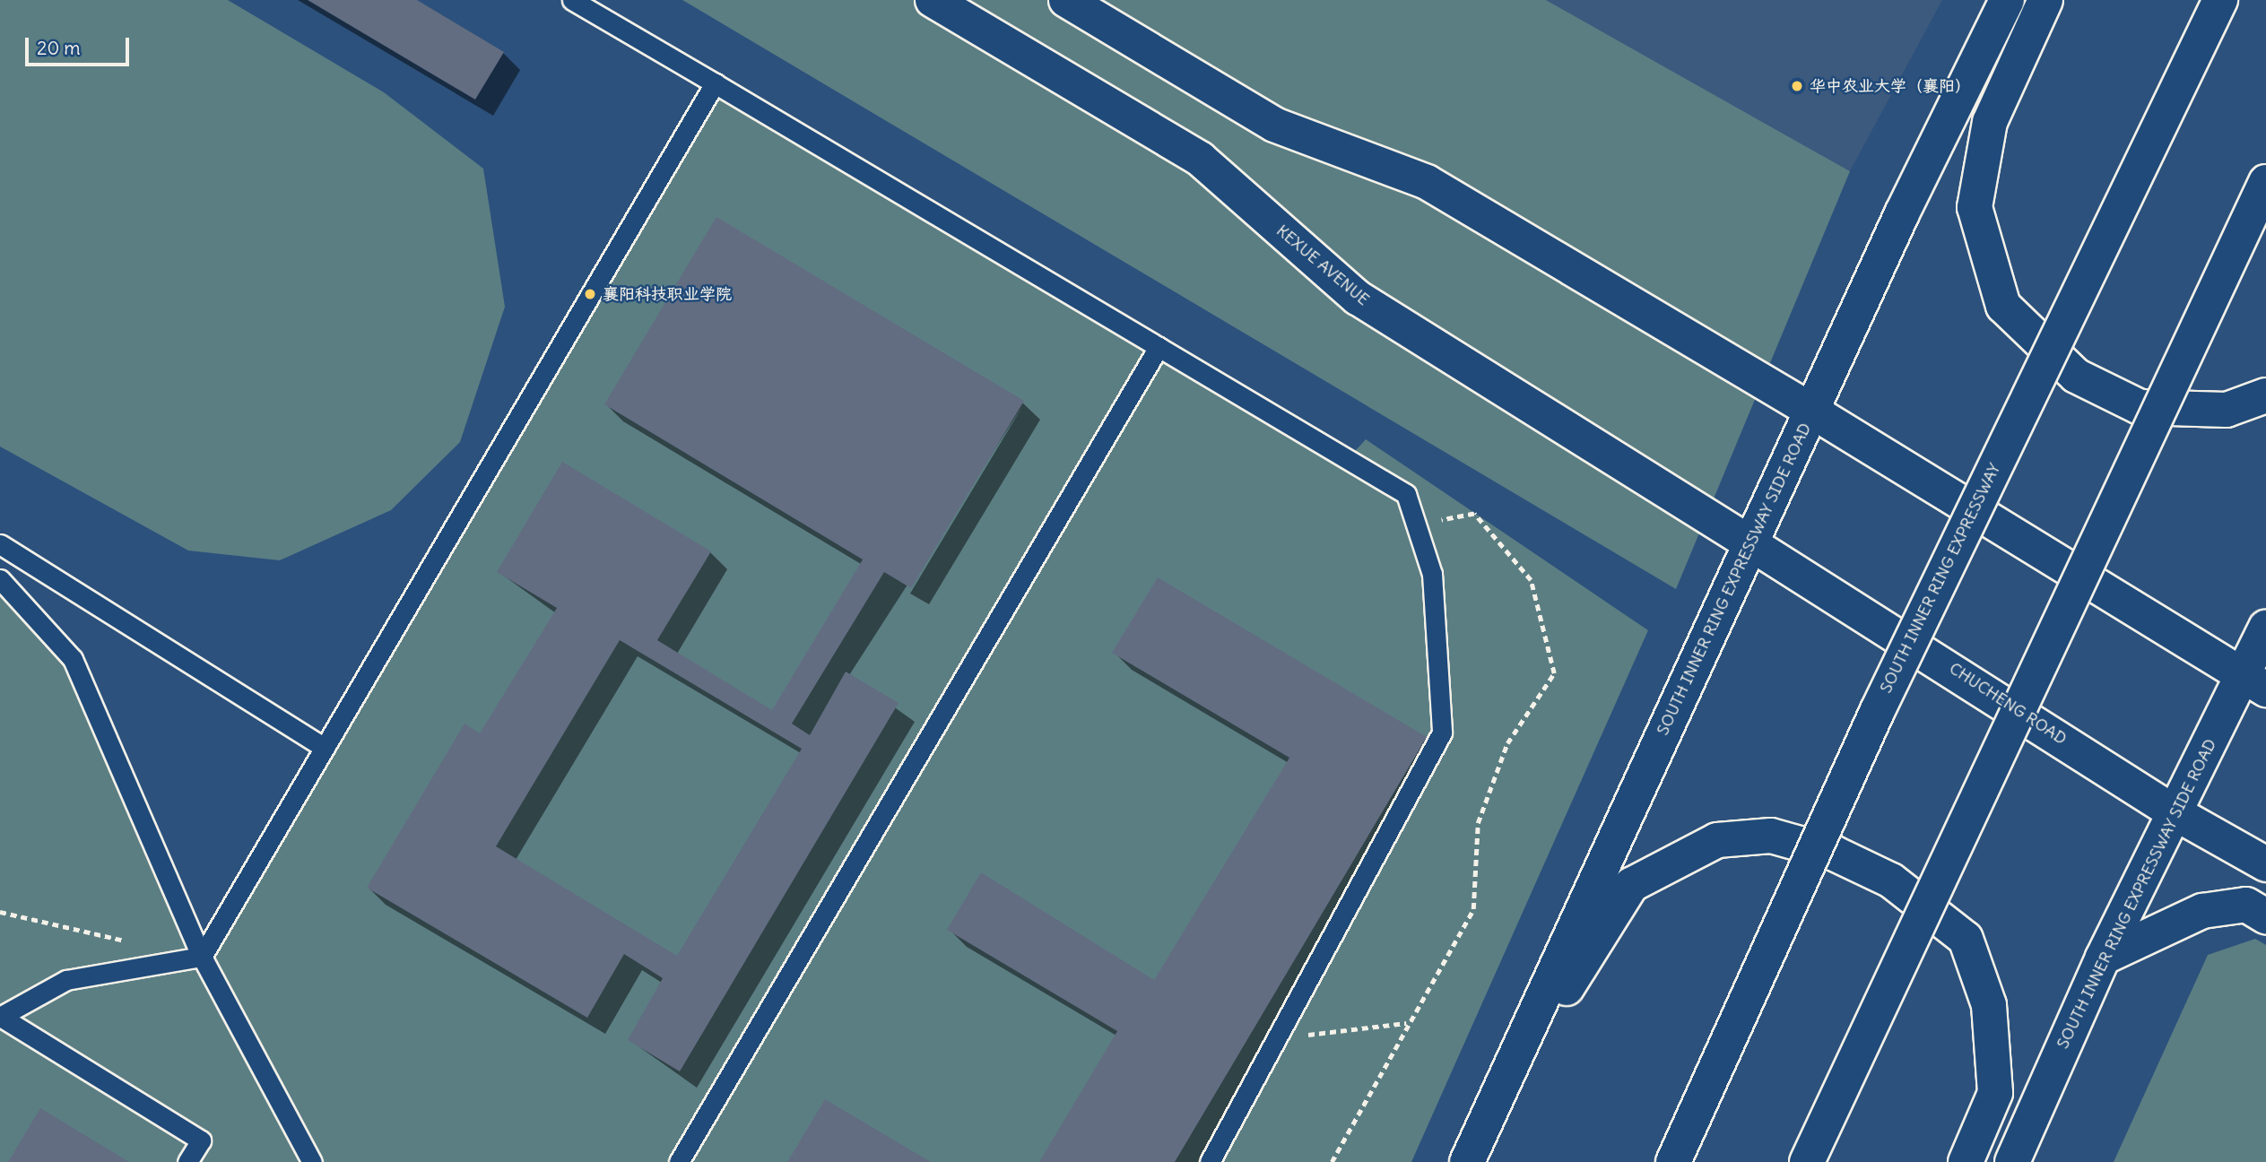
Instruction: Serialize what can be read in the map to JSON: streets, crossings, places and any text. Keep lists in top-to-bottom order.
{
  "streets": {
    "main road": [
      "KEXUE AVENUE",
      "SOUTH INNER RING EXPRESSWAY",
      "SOUTH INNER RING EXPRESSWAY SIDE ROAD",
      "CHUCHENG ROAD"
    ]
  },
  "crossings": [
    ["KEXUE AVENUE", "SOUTH INNER RING EXPRESSWAY SIDE ROAD"],
    ["KEXUE AVENUE", "CHUCHENG ROAD"],
    ["SOUTH INNER RING EXPRESSWAY SIDE ROAD", "CHUCHENG ROAD"]
  ],
  "places": ["华中农业大学（襄阳）", "襄阳科技职业学院"],
  "scale_bar": "20 m"
}
